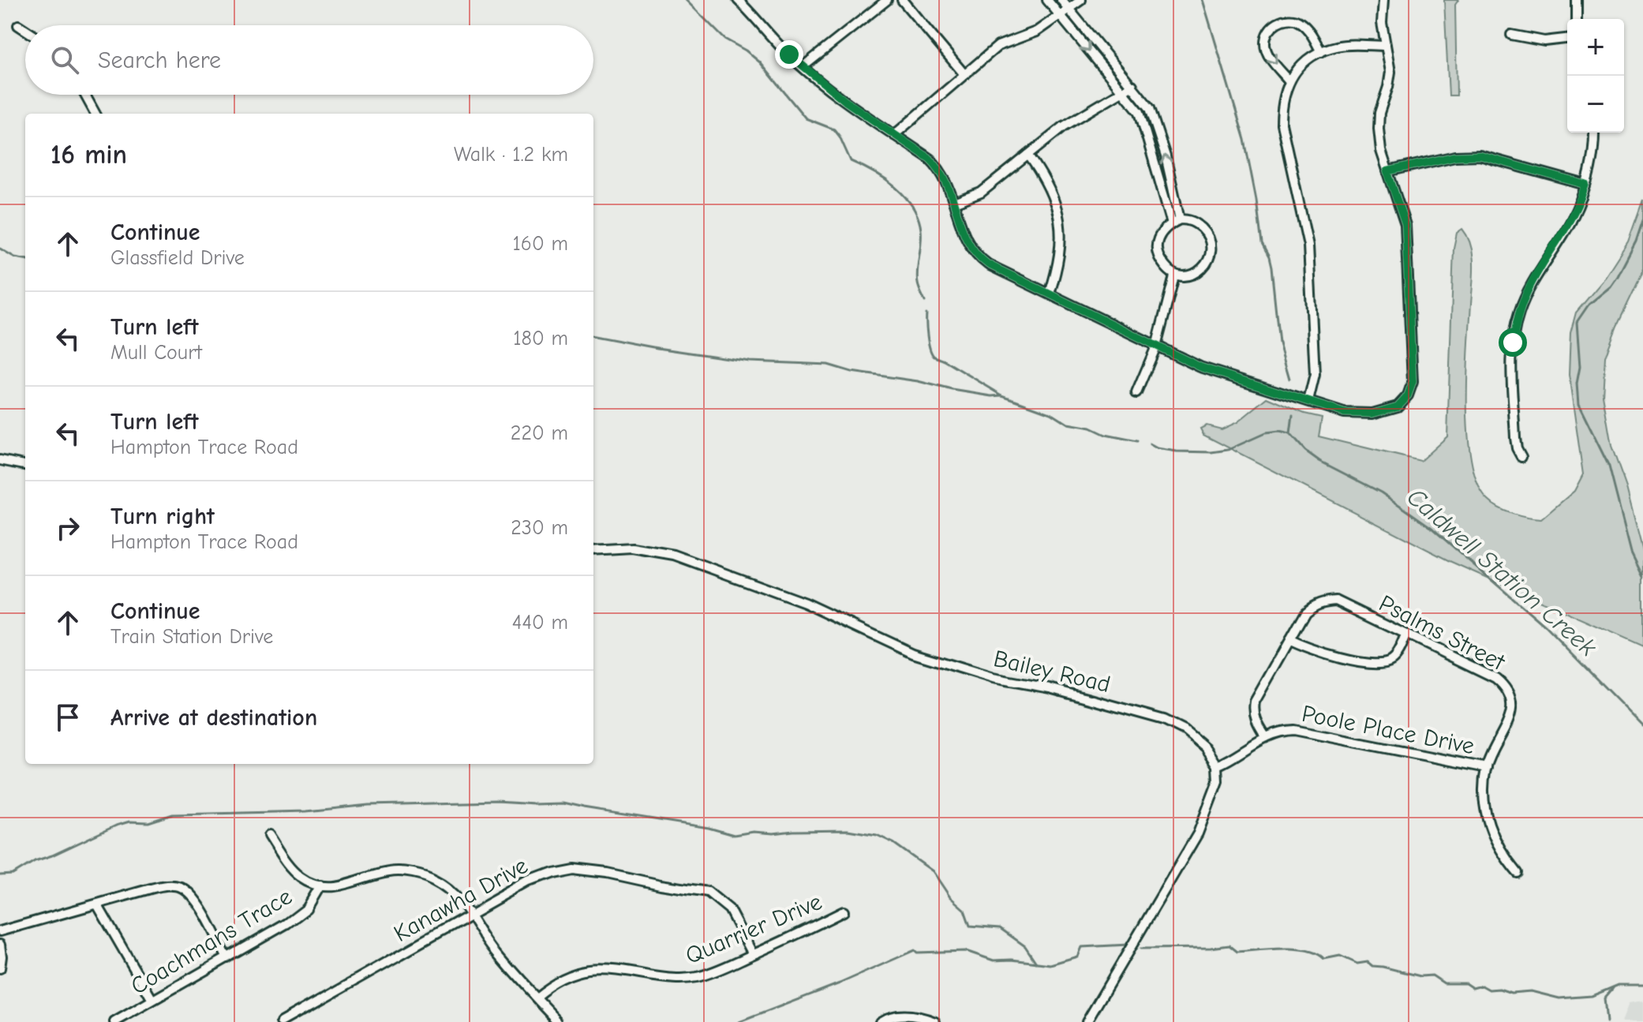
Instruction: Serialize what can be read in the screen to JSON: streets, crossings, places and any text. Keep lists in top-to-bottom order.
{
  "streets": {
    "street": [
      "Psalms Street",
      "Bailey Road",
      "Poole Place Drive",
      "Kanawha Drive",
      "Quarrier Drive",
      "Coachmans Trace"
    ]
  },
  "crossings": [
    ["Psalms Street", "Poole Place Drive"],
    ["Bailey Road", "Poole Place Drive"],
    ["Kanawha Drive", "Quarrier Drive"]
  ],
  "water": ["Caldwell Station Creek"],
  "page": {
    "map_buttons": ["+", "−"],
    "search": "Search here",
    "heading": ["16 min", "Walk · 1.2 km"],
    "list": [
      ["Continue", "Glassfield Drive", "160 m"],
      ["Turn left", "Mull Court", "180 m"],
      ["Turn left", "Hampton Trace Road", "220 m"],
      ["Turn right", "Hampton Trace Road", "230 m"],
      ["Continue", "Train Station Drive", "440 m"],
      "Arrive at destination"
    ]
  }
}
